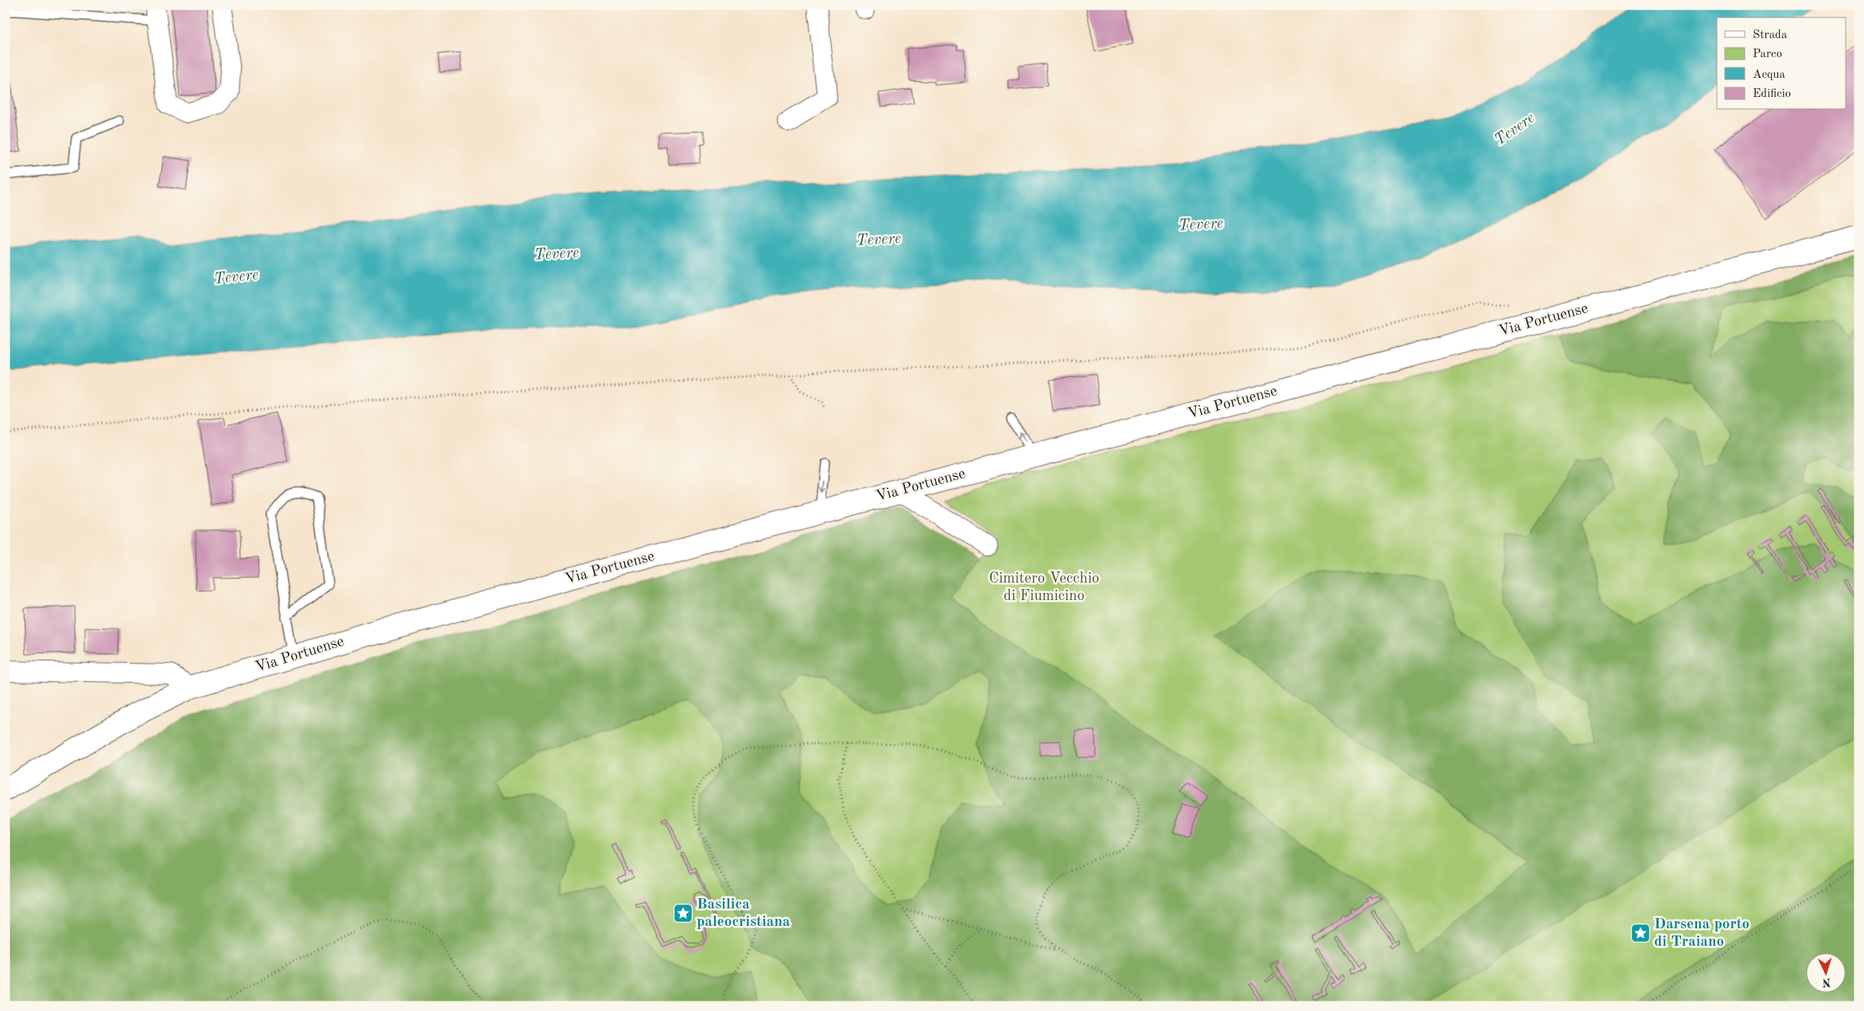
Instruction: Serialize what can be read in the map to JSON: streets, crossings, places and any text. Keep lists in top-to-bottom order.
{
  "streets": {
    "street": ["Via Portuense"]
  },
  "water": ["Tevere"],
  "parks": ["Cimitero Vecchio di Fiumicino"],
  "places": {
    "place": ["Basilica paleocristiana", "Darsena porto di Traiano"]
  },
  "legend": [
    "Strada",
    "Parco",
    "Acqua",
    "Edificio"
  ],
  "north": "bottom"
}
